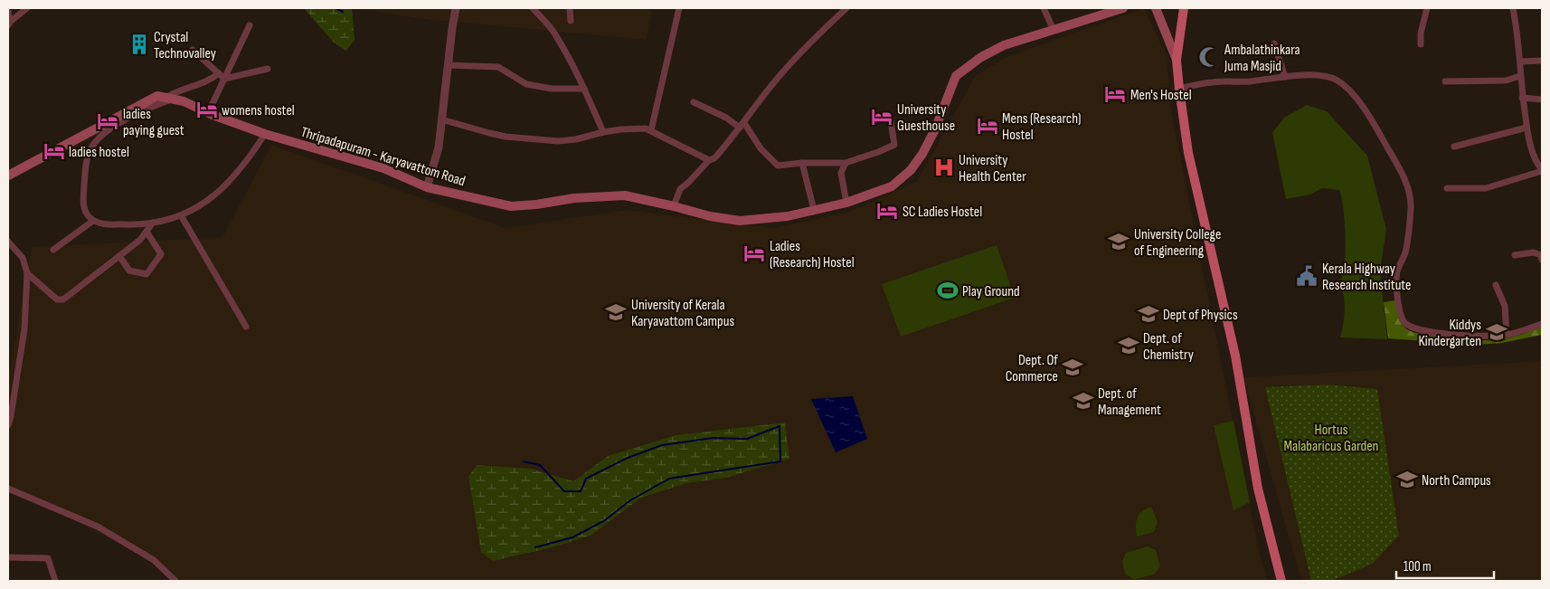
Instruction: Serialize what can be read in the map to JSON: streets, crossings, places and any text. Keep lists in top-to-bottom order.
{
  "streets": {
    "main road": ["Thripadapuram - Karyavattom Road"]
  },
  "parks": ["Hortus Malabaricus Garden"],
  "places": {
    "building": ["Crystal Technovalley"],
    "mosque": ["Ambalathinkara Juma Masjid"],
    "hotel": [
      "Men's Hostel",
      "womens hostel",
      "University Guesthouse",
      "ladies paying guest",
      "Mens (Research) Hostel",
      "ladies hostel",
      "SC Ladies Hostel",
      "Ladies (Research) Hostel"
    ],
    "hospital": ["University Health Center"],
    "school or university": [
      "University College of Engineering",
      "University of Kerala Karyavattom Campus",
      "Dept of Physics",
      "Kiddys Kindergarten",
      "Dept. of Chemistry",
      "Dept. Of Commerce",
      "Dept. of Management",
      "North Campus"
    ],
    "public building": ["Kerala Highway Research Institute"],
    "sports": ["Play Ground"]
  },
  "scale_bar": "100 m"
}
